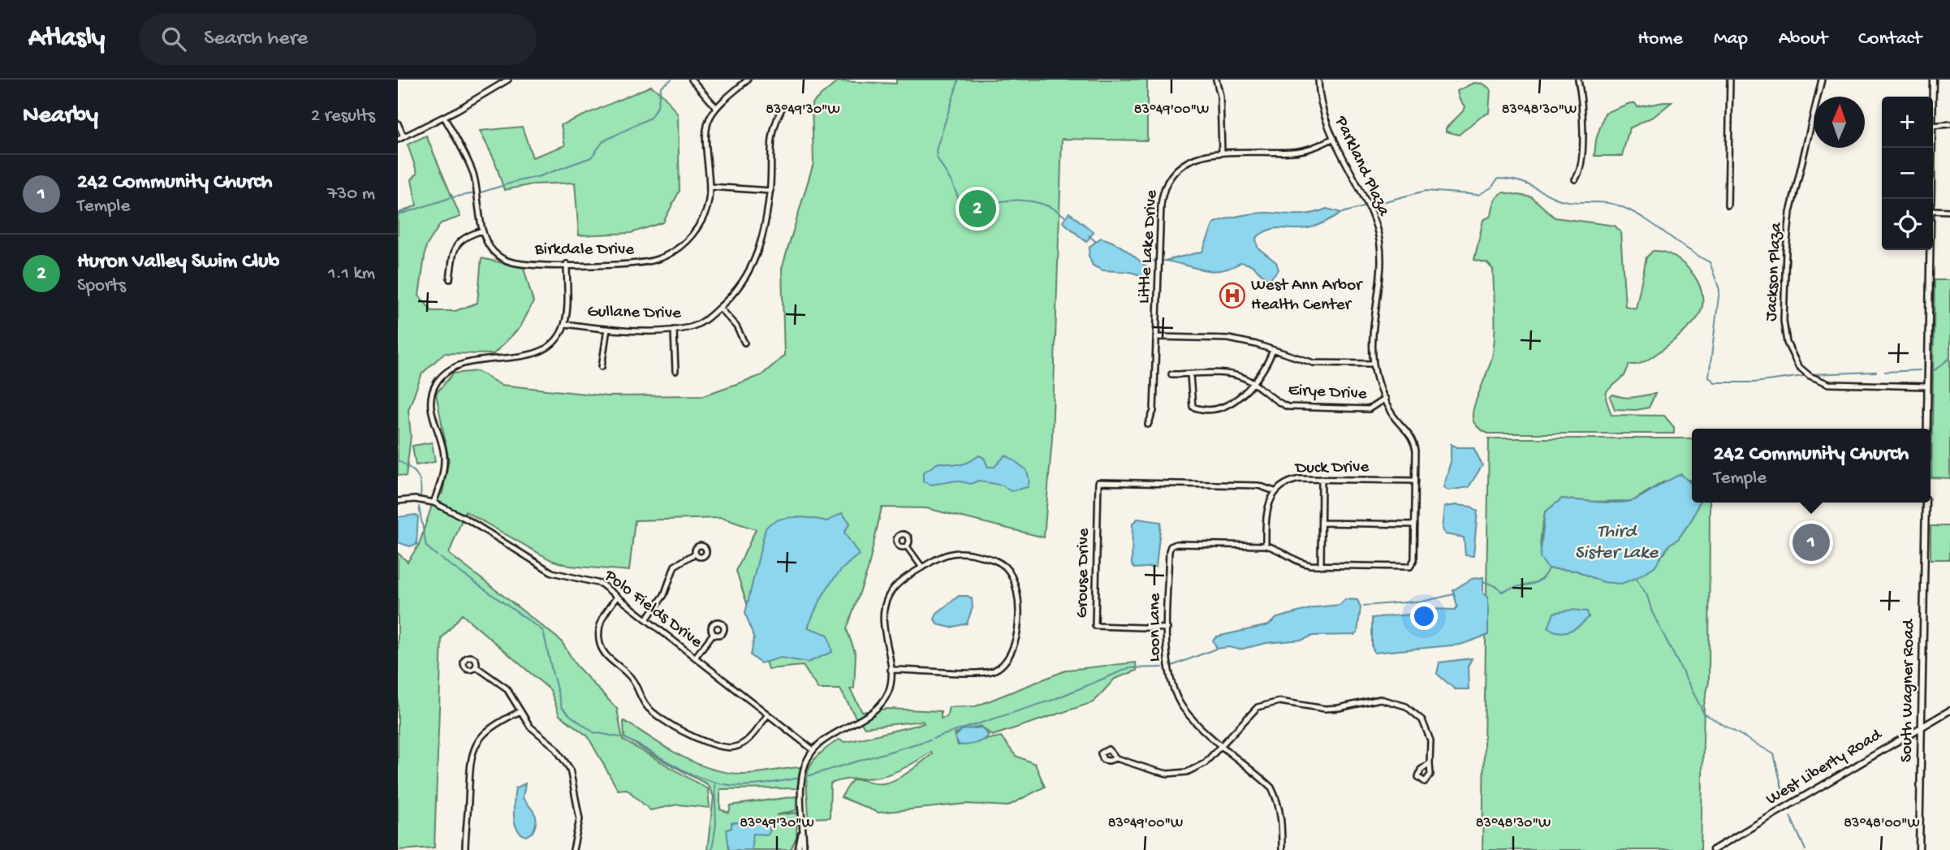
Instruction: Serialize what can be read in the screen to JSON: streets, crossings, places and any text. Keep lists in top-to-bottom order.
{
  "streets": {
    "main road": ["South Wagner Road", "West Liberty Road"],
    "street": [
      "Parkland Plaza",
      "Little Lake Drive",
      "Birkdale Drive",
      "Jackson Plaza",
      "Gullane Drive",
      "Eirye Drive",
      "Duck Drive",
      "Grouse Drive",
      "Polo Fields Drive",
      "Loon Lane"
    ]
  },
  "crossings": [
    ["Parkland Plaza", "Little Lake Drive"],
    ["Parkland Plaza", "Eirye Drive"],
    ["Parkland Plaza", "Duck Drive"],
    ["Parkland Plaza", "Loon Lane"],
    ["Duck Drive", "Grouse Drive"],
    ["Duck Drive", "Loon Lane"],
    ["Grouse Drive", "Loon Lane"],
    ["South Wagner Road", "West Liberty Road"]
  ],
  "water": ["Third Sister Lake"],
  "places": {
    "hospital": ["West Ann Arbor Health Center"]
  },
  "north": "top",
  "page": {
    "header": "Atlasly",
    "search": "Search here",
    "nav": [
      "Home",
      "Map",
      "About",
      "Contact"
    ],
    "heading": ["Nearby", "2 results"],
    "map_buttons": ["+", "−"],
    "list": [
      {
        "mark": "1",
        "name": "242 Community Church",
        "note": "Temple",
        "value": "730 m"
      },
      {
        "mark": "2",
        "name": "Huron Valley Swim Club",
        "note": "Sports",
        "value": "1.1 km"
      }
    ],
    "pins": ["2", "1"],
    "popup": ["242 Community Church", "Temple"]
  },
  "coordinates": [
    "83°49'30\"W",
    "83°49'00\"W",
    "83°48'30\"W",
    "83°48'00\"W"
  ]
}
